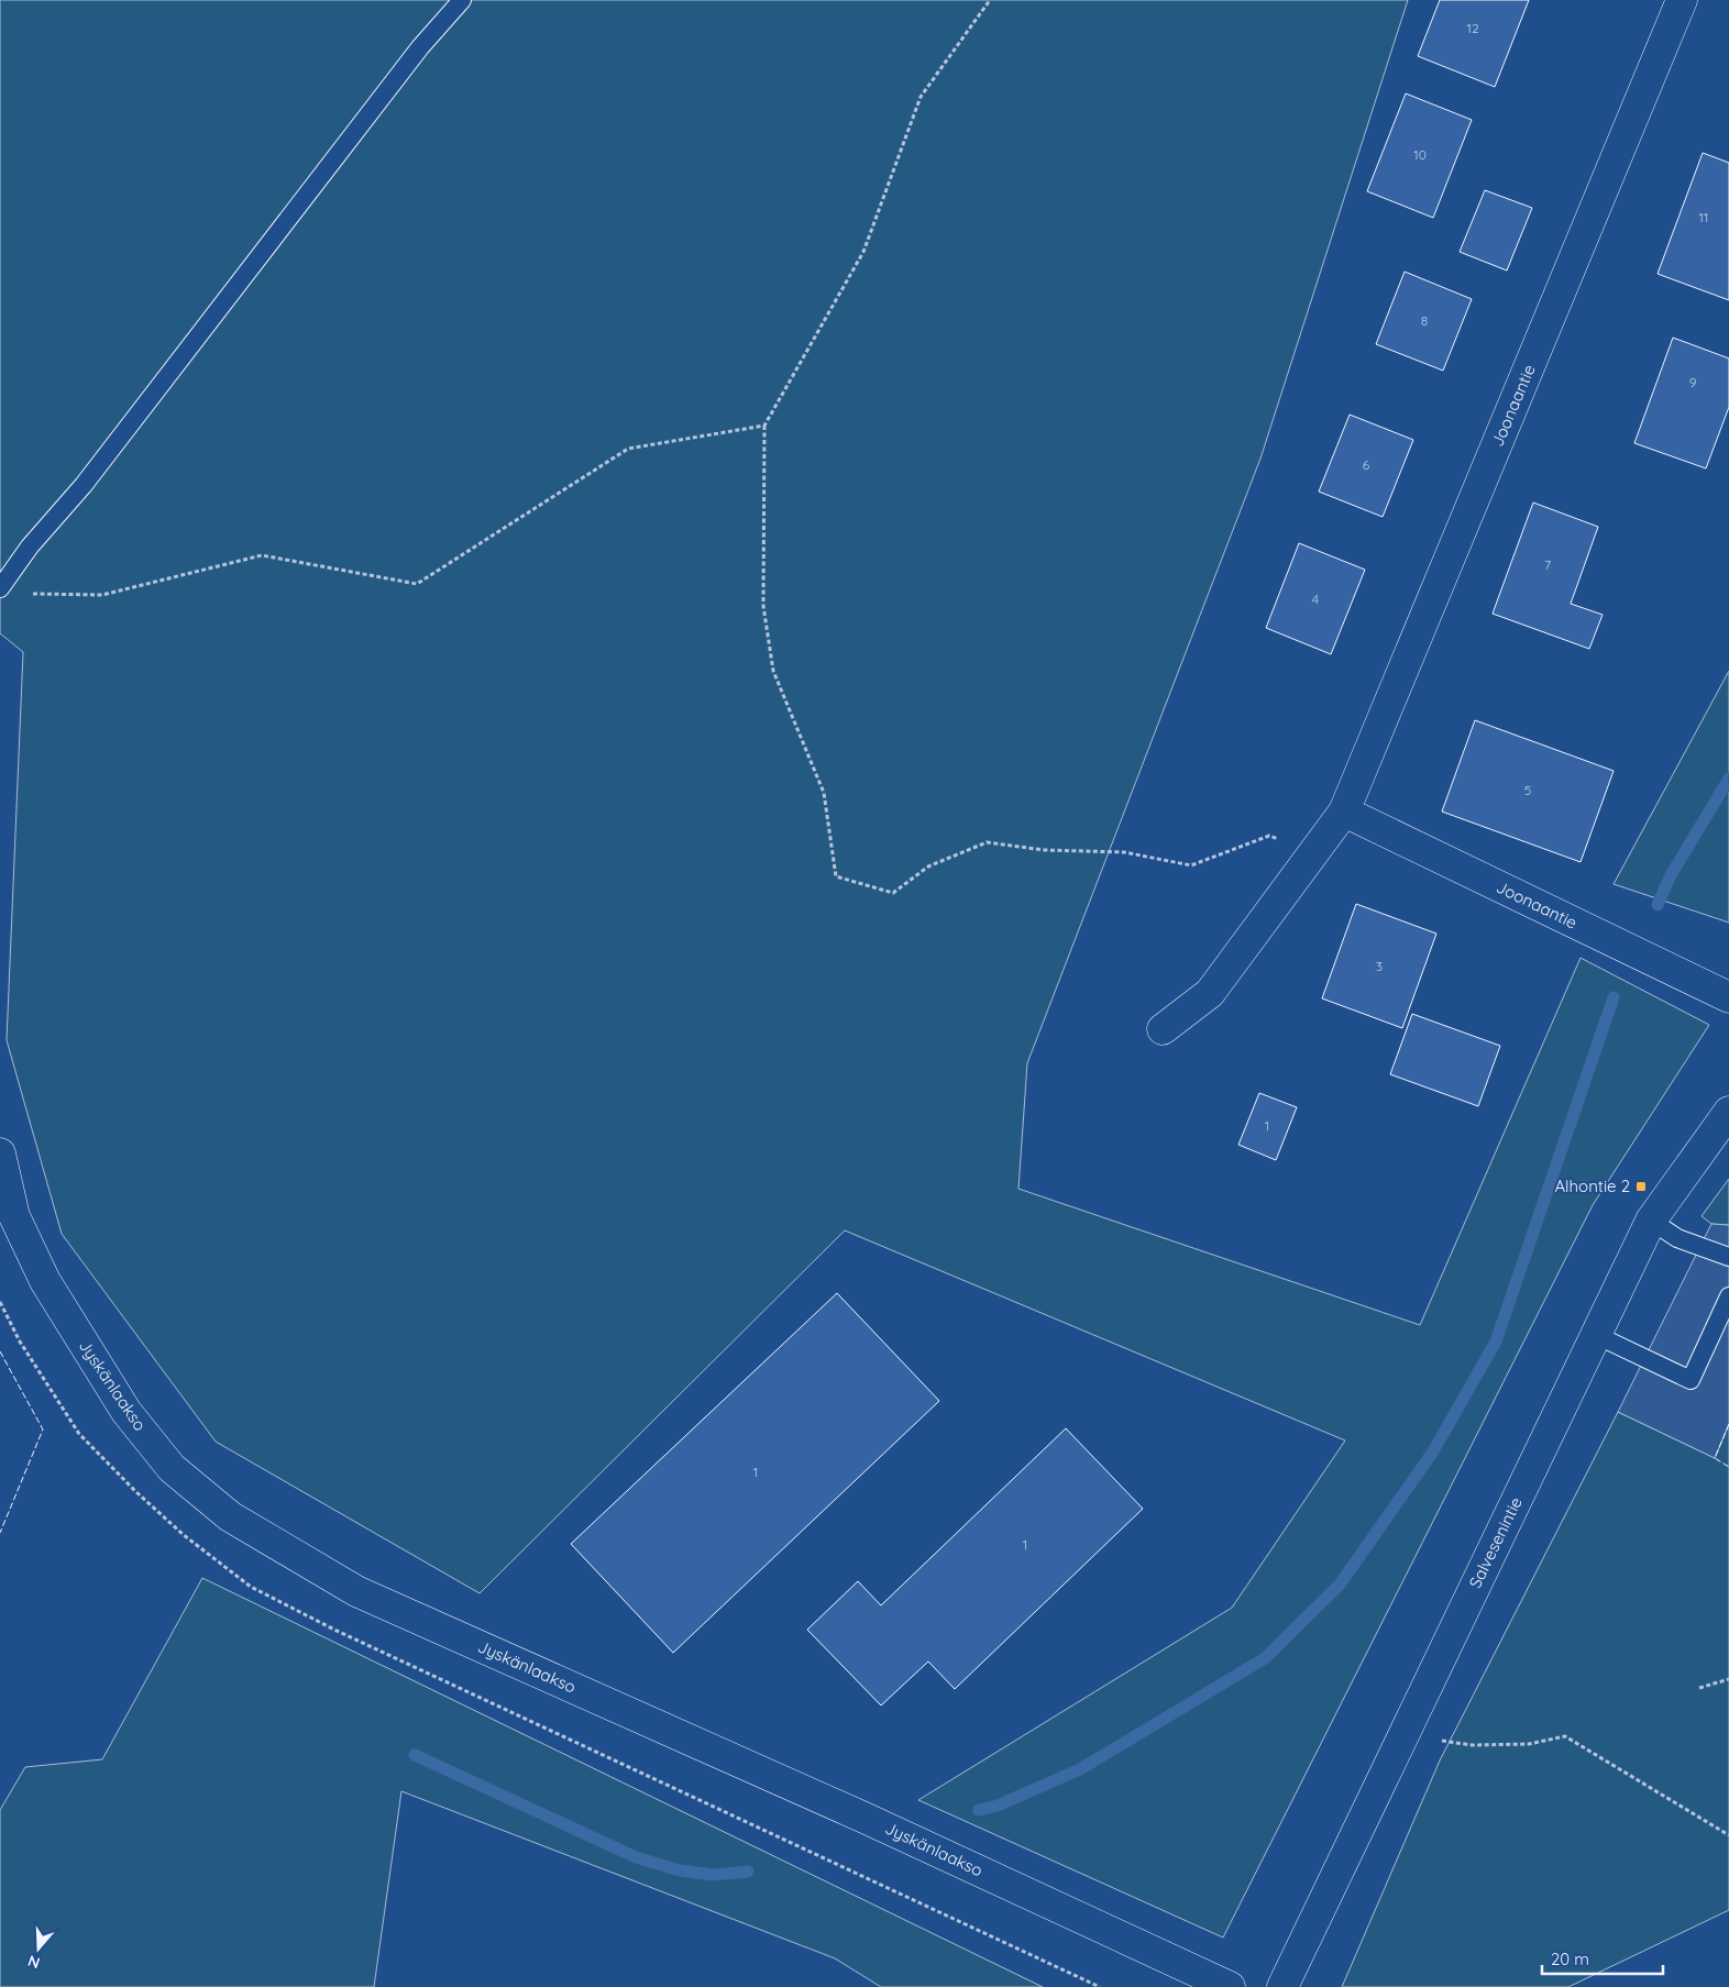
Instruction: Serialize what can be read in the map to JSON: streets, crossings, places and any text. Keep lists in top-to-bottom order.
{
  "streets": {
    "street": ["Joonaantie", "Jyskänlaakso", "Salvesenintie"]
  },
  "places": {
    "transit": ["Alhontie 2"]
  },
  "house_numbers": [
    "12",
    "10",
    "11",
    "8",
    "9",
    "6",
    "7",
    "4",
    "5",
    "3",
    "1",
    "1",
    "1"
  ],
  "scale_bar": "20 m",
  "north": "bottom"
}
